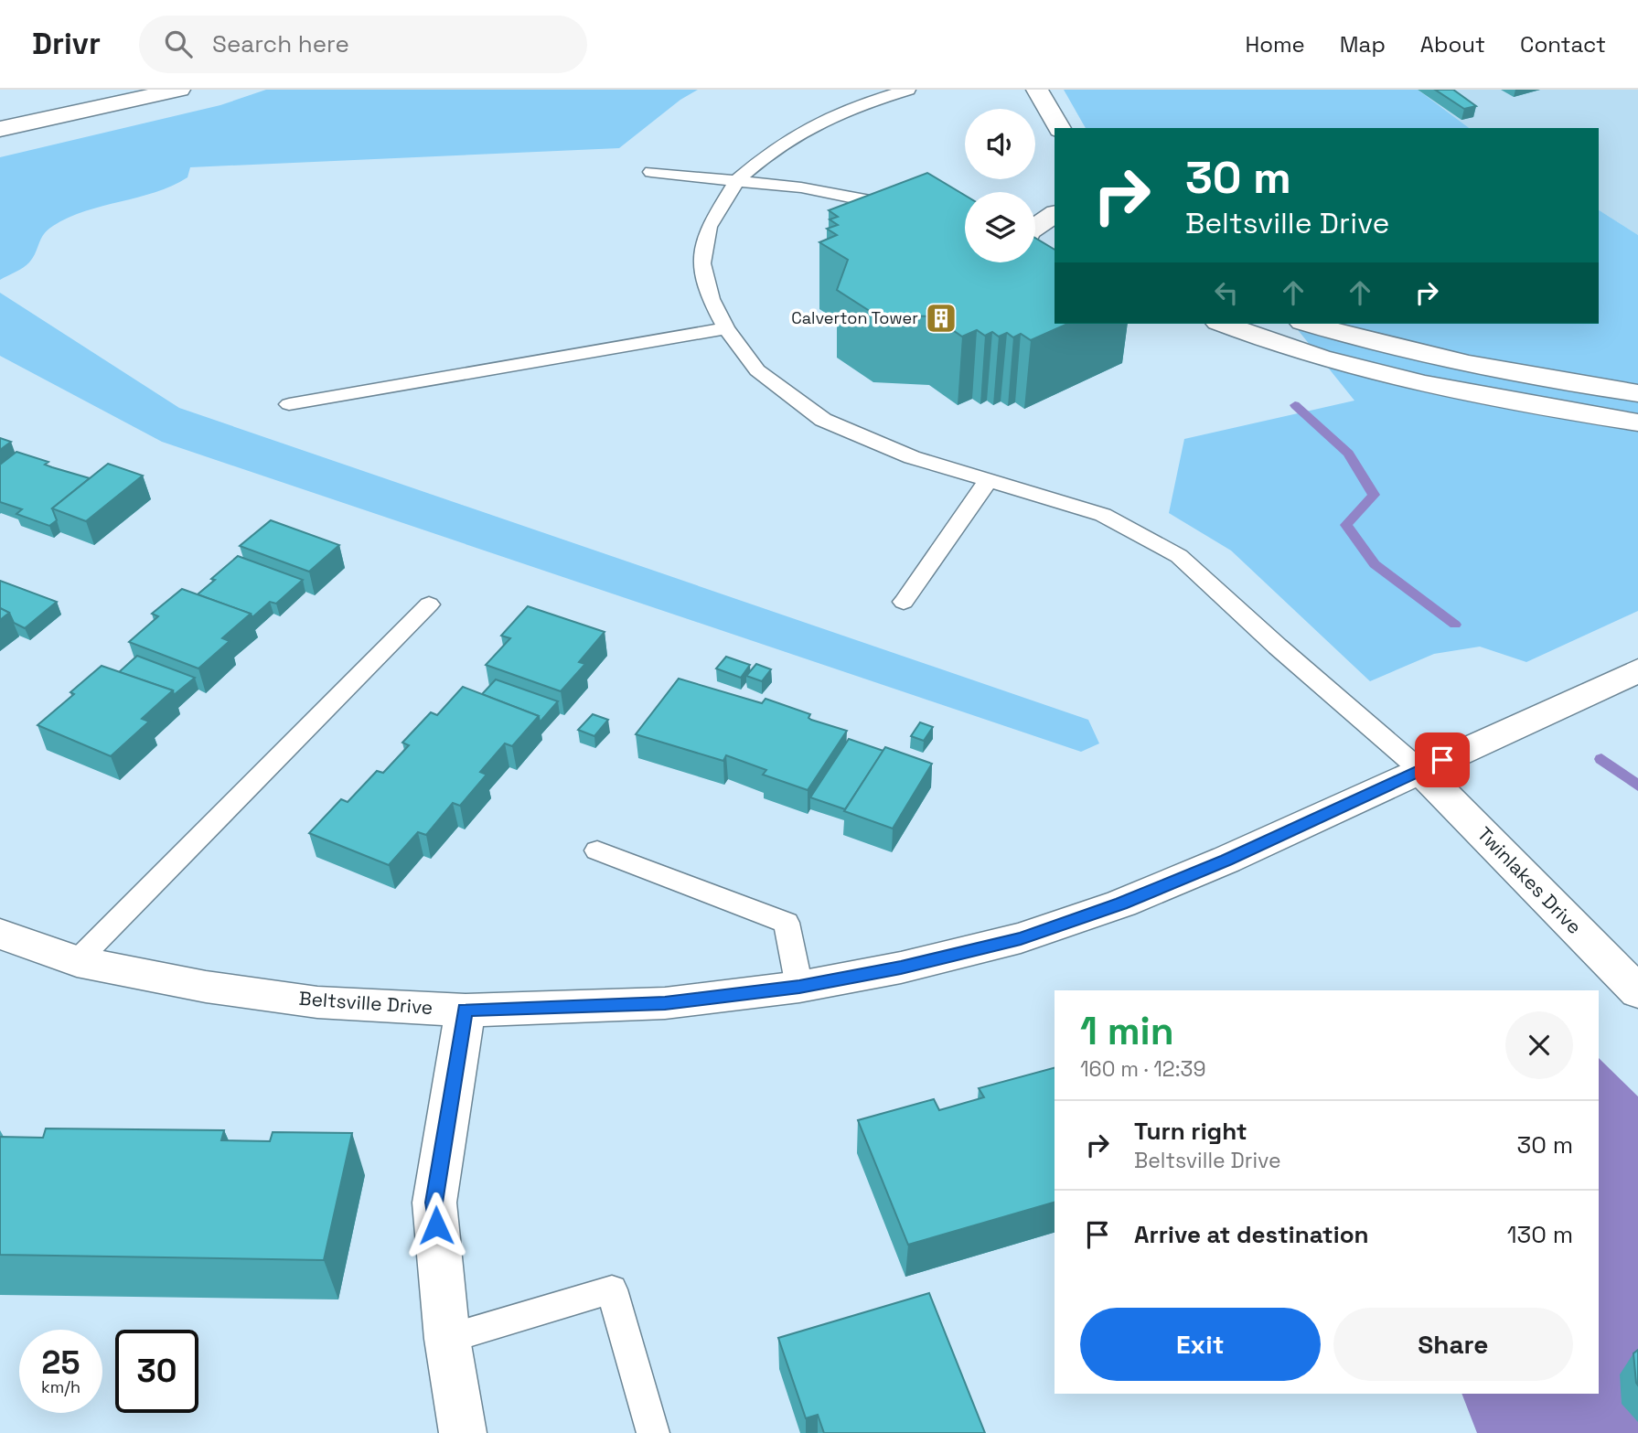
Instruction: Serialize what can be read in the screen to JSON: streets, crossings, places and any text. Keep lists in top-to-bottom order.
{
  "streets": {
    "main road": ["Twinlakes Drive", "Beltsville Drive"]
  },
  "crossings": [
    ["Twinlakes Drive", "Beltsville Drive"]
  ],
  "places": {
    "building": ["Calverton Tower"]
  },
  "page": {
    "header": "Drivr",
    "search": "Search here",
    "nav": [
      "Home",
      "Map",
      "About",
      "Contact"
    ],
    "turn": ["30 m", "Beltsville Drive"],
    "heading": ["1 min", "160 m · 12:39"],
    "list": [
      {
        "name": "Turn right",
        "note": "Beltsville Drive",
        "value": "30 m"
      },
      {
        "name": "Arrive at destination",
        "value": "130 m"
      }
    ],
    "buttons": ["Exit", "Share"],
    "speed": "25 km/h",
    "limit": "30"
  }
}
